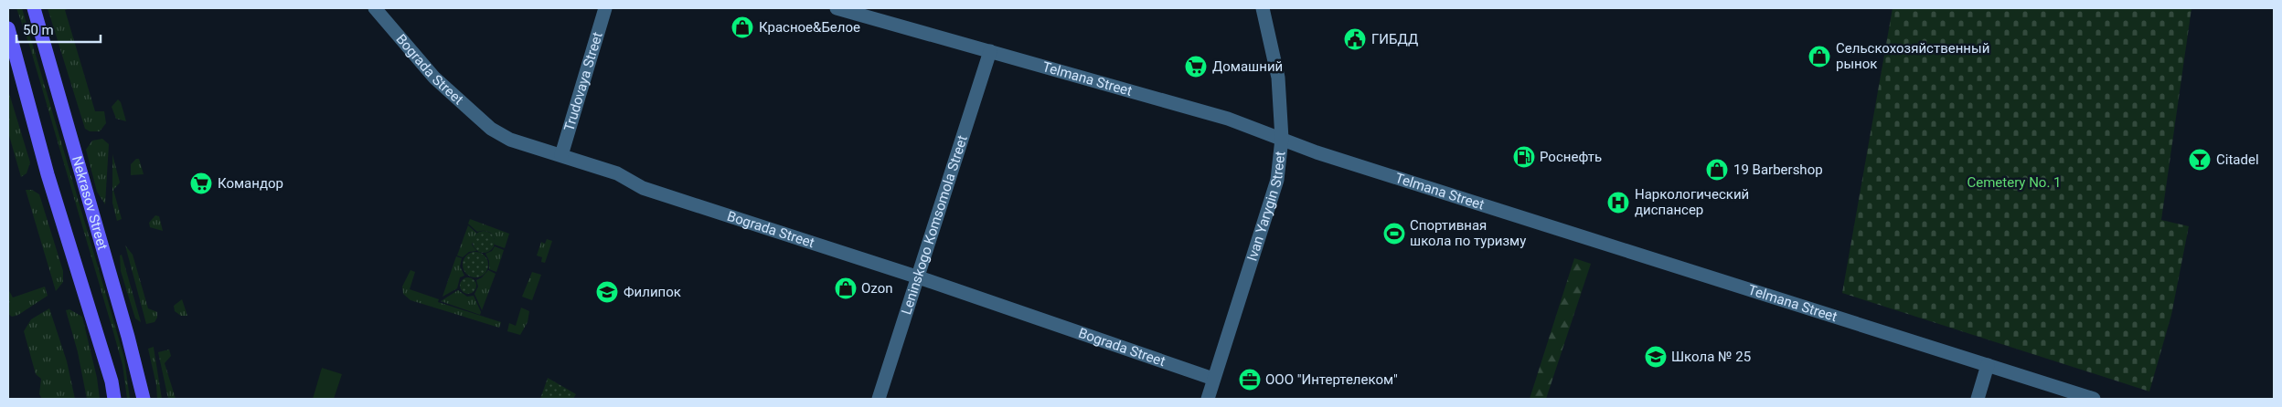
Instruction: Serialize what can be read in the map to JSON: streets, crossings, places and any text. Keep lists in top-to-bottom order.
{
  "streets": {
    "main road": ["Nekrasov Street"],
    "street": [
      "Bograda Street",
      "Telmana Street",
      "Trudovaya Street",
      "Ivan Yarygin Street",
      "Leninskogo Komsomola Street"
    ]
  },
  "crossings": [
    ["Bograda Street", "Trudovaya Street"],
    ["Bograda Street", "Ivan Yarygin Street"],
    ["Bograda Street", "Leninskogo Komsomola Street"],
    ["Telmana Street", "Ivan Yarygin Street"],
    ["Telmana Street", "Leninskogo Komsomola Street"]
  ],
  "parks": ["Cemetery No. 1"],
  "places": {
    "shop": [
      "Красное&Белое",
      "Сельскохозяйственный рынок",
      "19 Barbershop",
      "Ozon"
    ],
    "public building": ["ГИБДД"],
    "supermarket": ["Домашний", "Командор"],
    "fuel station": ["Роснефть"],
    "bar": ["Citadel"],
    "hospital": ["Наркологический диспансер"],
    "sports": ["Спортивная школа по туризму"],
    "school or university": ["Филипок", "Школа № 25"],
    "office": ["ООО \"Интертелеком\""]
  },
  "scale_bar": "50 m"
}
